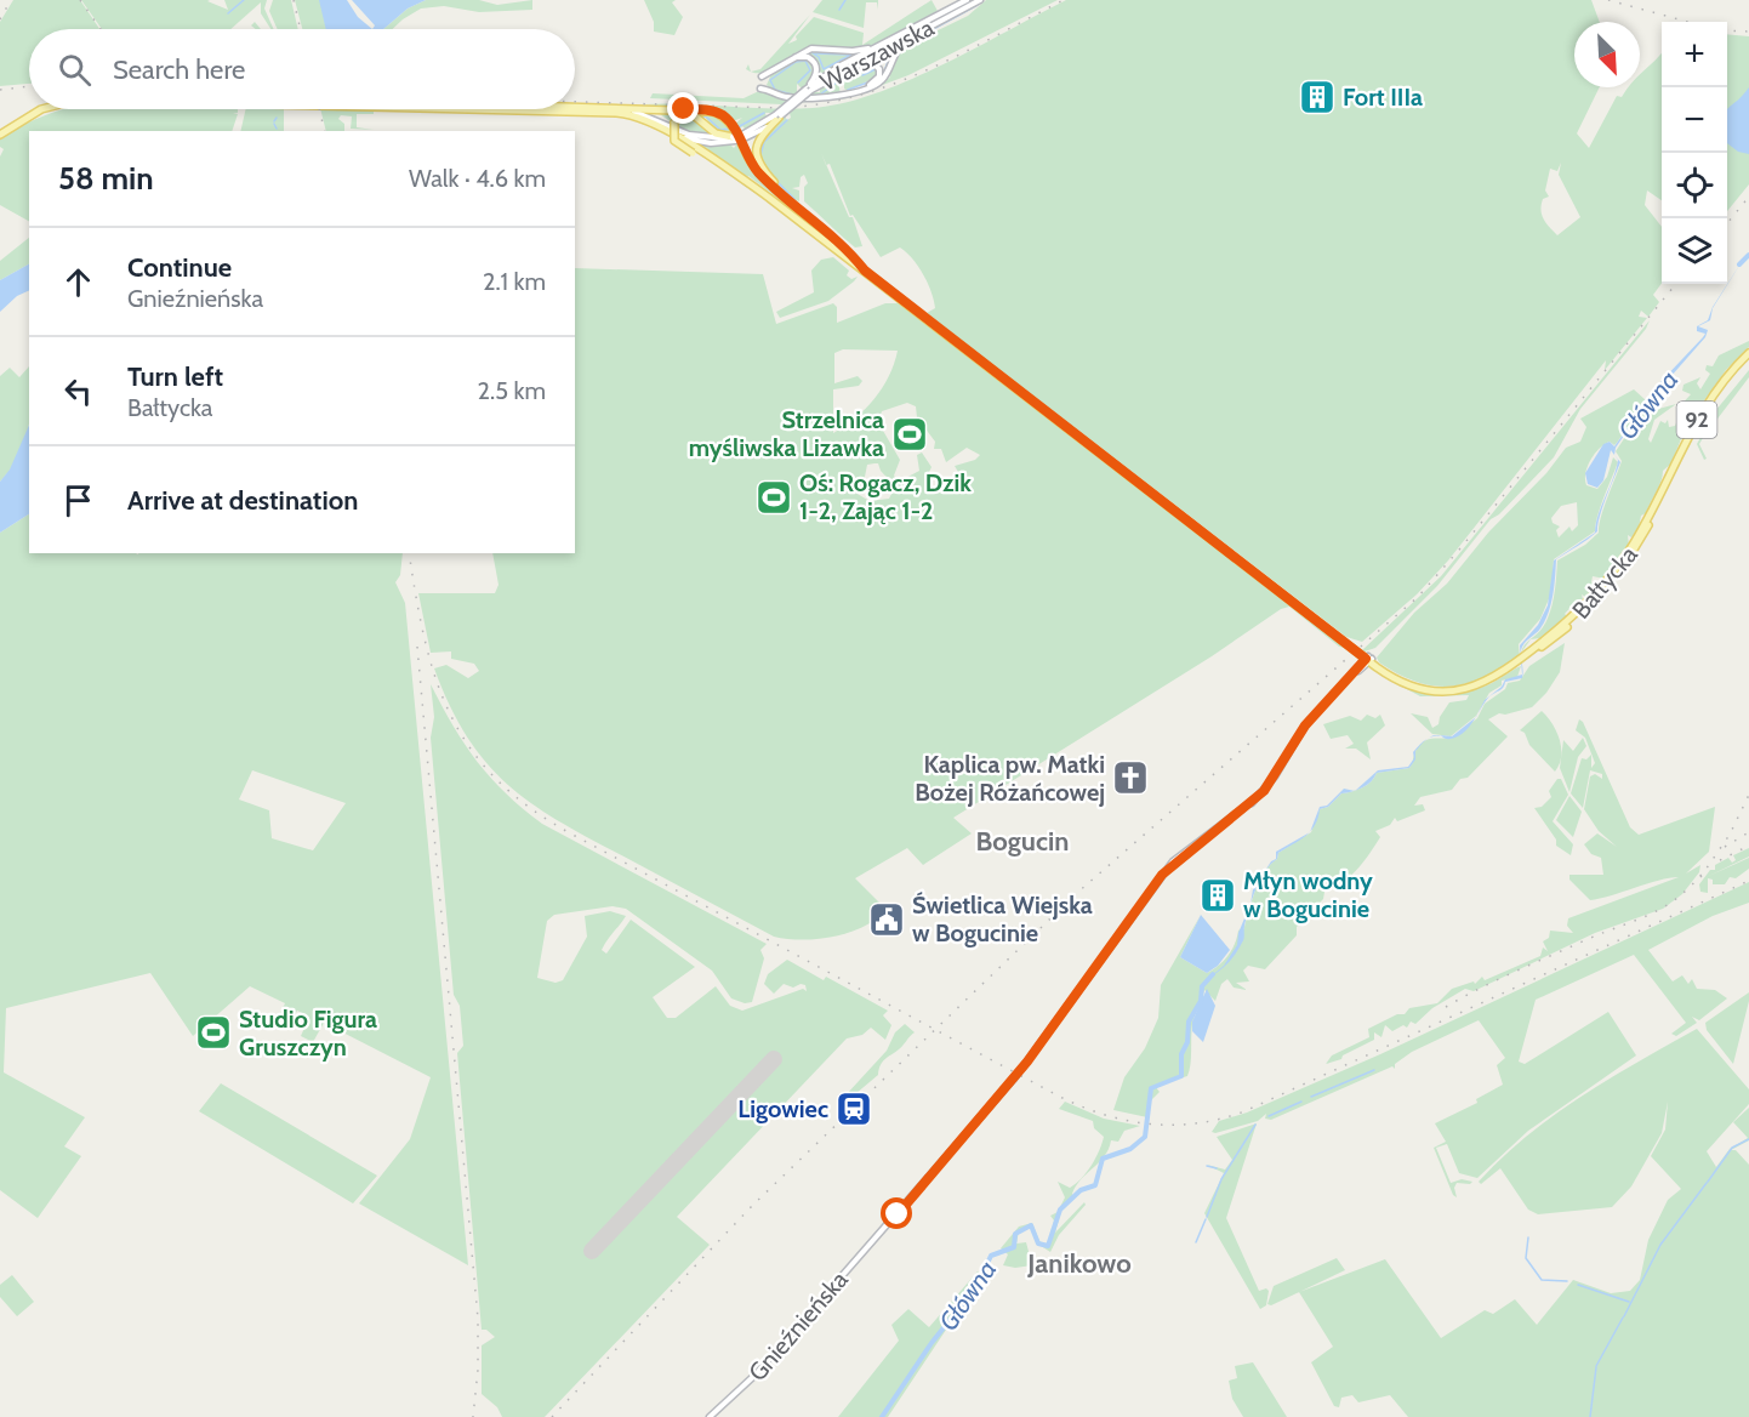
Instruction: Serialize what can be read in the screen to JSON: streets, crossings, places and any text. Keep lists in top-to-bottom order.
{
  "streets": {
    "main road": [
      "Warszawska",
      "92",
      "Bałtycka",
      "Gnieźnieńska"
    ]
  },
  "crossings": [
    ["Warszawska", "Bałtycka"],
    ["Bałtycka", "Gnieźnieńska"]
  ],
  "districts": ["Bogucin", "Janikowo"],
  "water": ["Główna"],
  "places": {
    "building": ["Fort IIIa", "Młyn wodny w Bogucinie"],
    "sports": ["Strzelnica myśliwska Lizawka", "Oś: Rogacz, Dzik 1-2, Zając 1-2", "Studio Figura Gruszczyn"],
    "church": ["Kaplica pw. Matki Bożej Różańcowej"],
    "public building": ["Świetlica Wiejska w Bogucinie"],
    "station": ["Ligowiec"]
  },
  "north": "bottom right",
  "page": {
    "map_buttons": ["+", "−"],
    "search": "Search here",
    "heading": ["58 min", "Walk · 4.6 km"],
    "list": [
      ["Continue", "Gnieźnieńska", "2.1 km"],
      ["Turn left", "Bałtycka", "2.5 km"],
      "Arrive at destination"
    ]
  }
}
